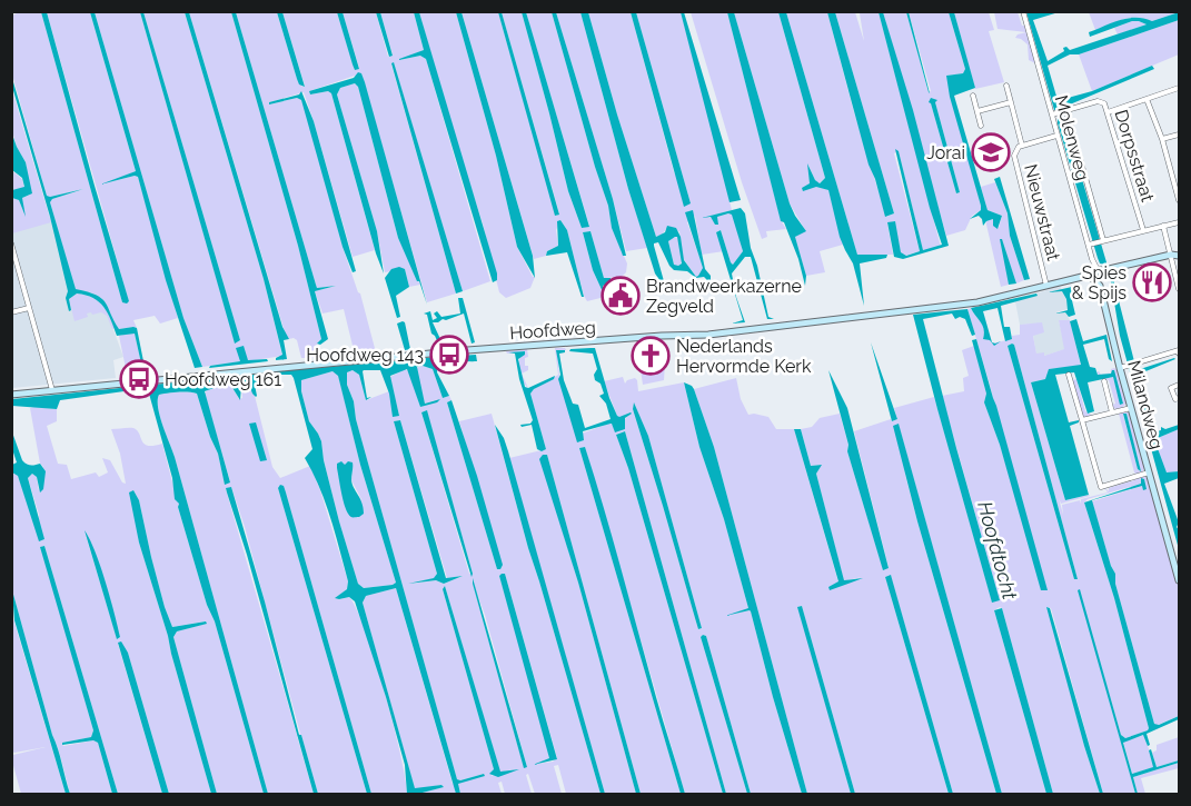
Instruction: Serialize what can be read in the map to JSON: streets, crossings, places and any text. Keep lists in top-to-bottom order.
{
  "streets": {
    "street": [
      "Molenweg",
      "Dorpsstraat",
      "Nieuwstraat",
      "Hoofdweg",
      "Milandweg"
    ]
  },
  "crossings": [
    ["Molenweg", "Dorpsstraat"],
    ["Molenweg", "Nieuwstraat"],
    ["Nieuwstraat", "Hoofdweg"],
    ["Hoofdweg", "Milandweg"]
  ],
  "water": ["Hoofdtocht"],
  "places": {
    "school or university": ["Jorai"],
    "restaurant": ["Spies & Spijs"],
    "public building": ["Brandweerkazerne Zegveld"],
    "bus stop": ["Hoofdweg 143", "Hoofdweg 161"],
    "church": ["Nederlands Hervormde Kerk"]
  }
}
